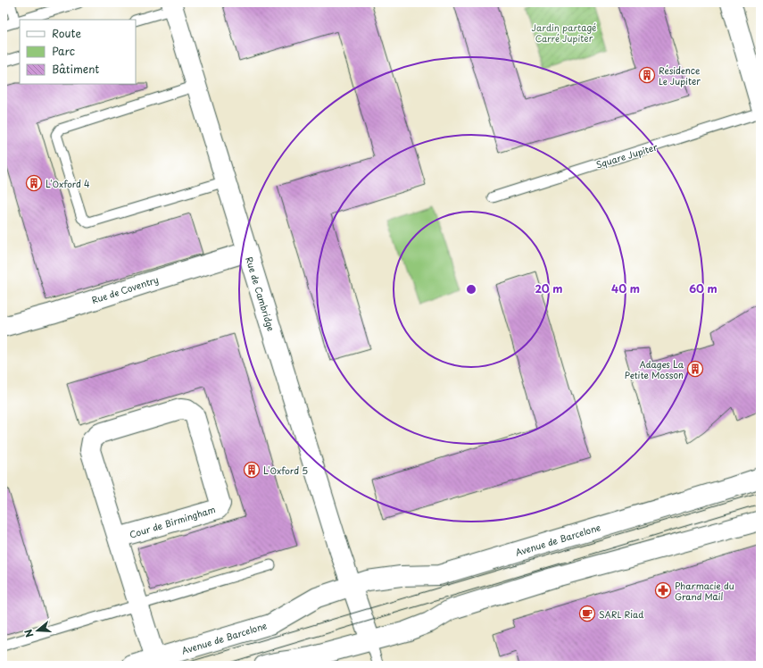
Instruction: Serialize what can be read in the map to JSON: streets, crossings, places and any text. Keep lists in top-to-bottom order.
{
  "streets": {
    "street": [
      "Rue de Coventry",
      "Rue de Cambridge",
      "Cour de Birmingham",
      "Avenue de Barcelone"
    ],
    "lane": ["Square Jupiter"]
  },
  "crossings": [
    ["Rue de Coventry", "Rue de Cambridge"],
    ["Rue de Cambridge", "Avenue de Barcelone"],
    ["Cour de Birmingham", "Avenue de Barcelone"]
  ],
  "parks": ["Jardin partagé Carré Jupiter"],
  "places": {
    "building": [
      "Résidence Le Jupiter",
      "L'Oxford 4",
      "Adages La Petite Mosson",
      "L'Oxford 5"
    ],
    "pharmacy": ["Pharmacie du Grand Mail"],
    "cafe": ["SARL Riad"]
  },
  "legend": ["Route", "Parc", "Bâtiment"],
  "north": "left",
  "rings": ["20 m", "40 m", "60 m"]
}
